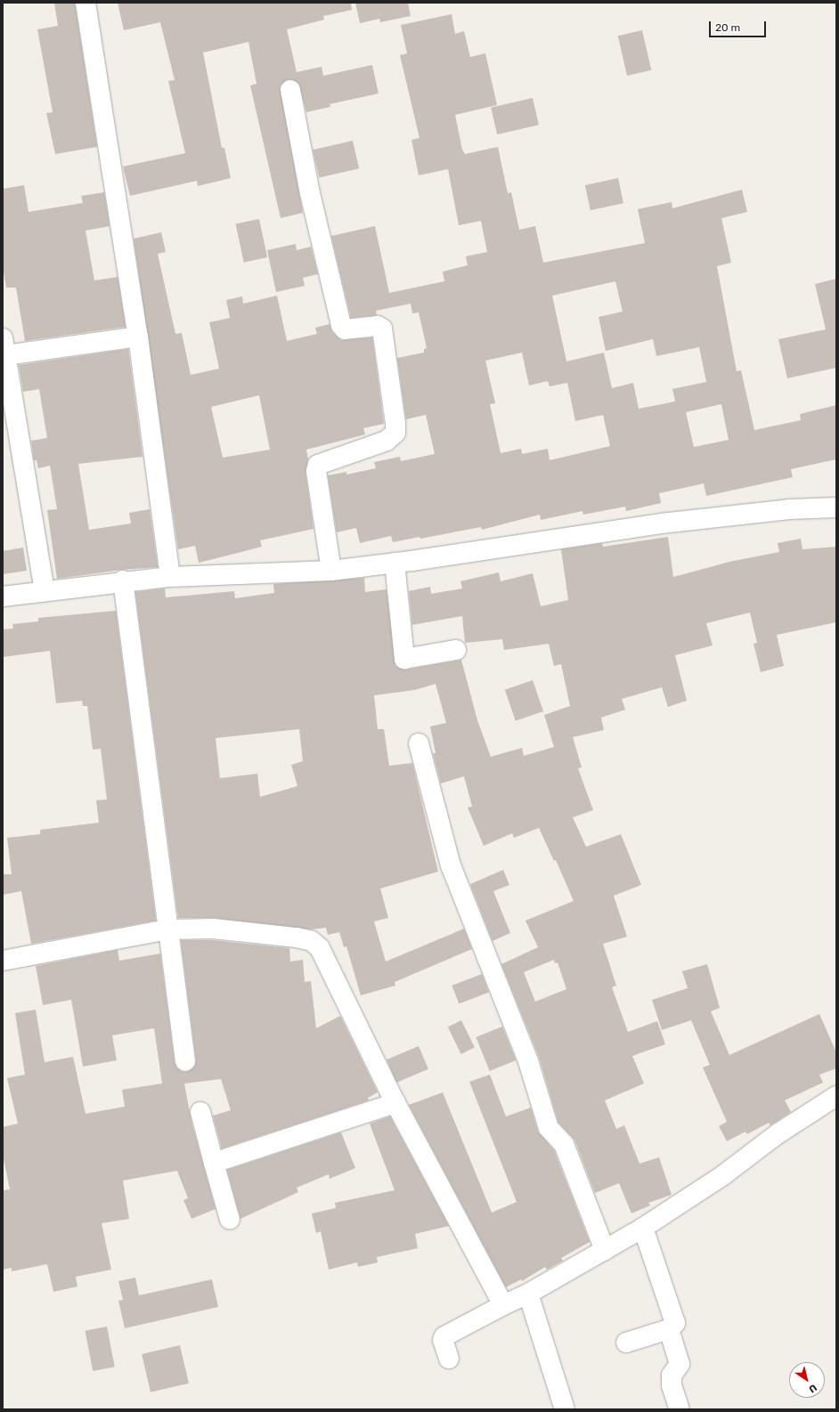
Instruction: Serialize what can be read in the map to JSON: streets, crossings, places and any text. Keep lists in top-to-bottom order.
{
  "scale_bar": "20 m",
  "north": "bottom right"
}
